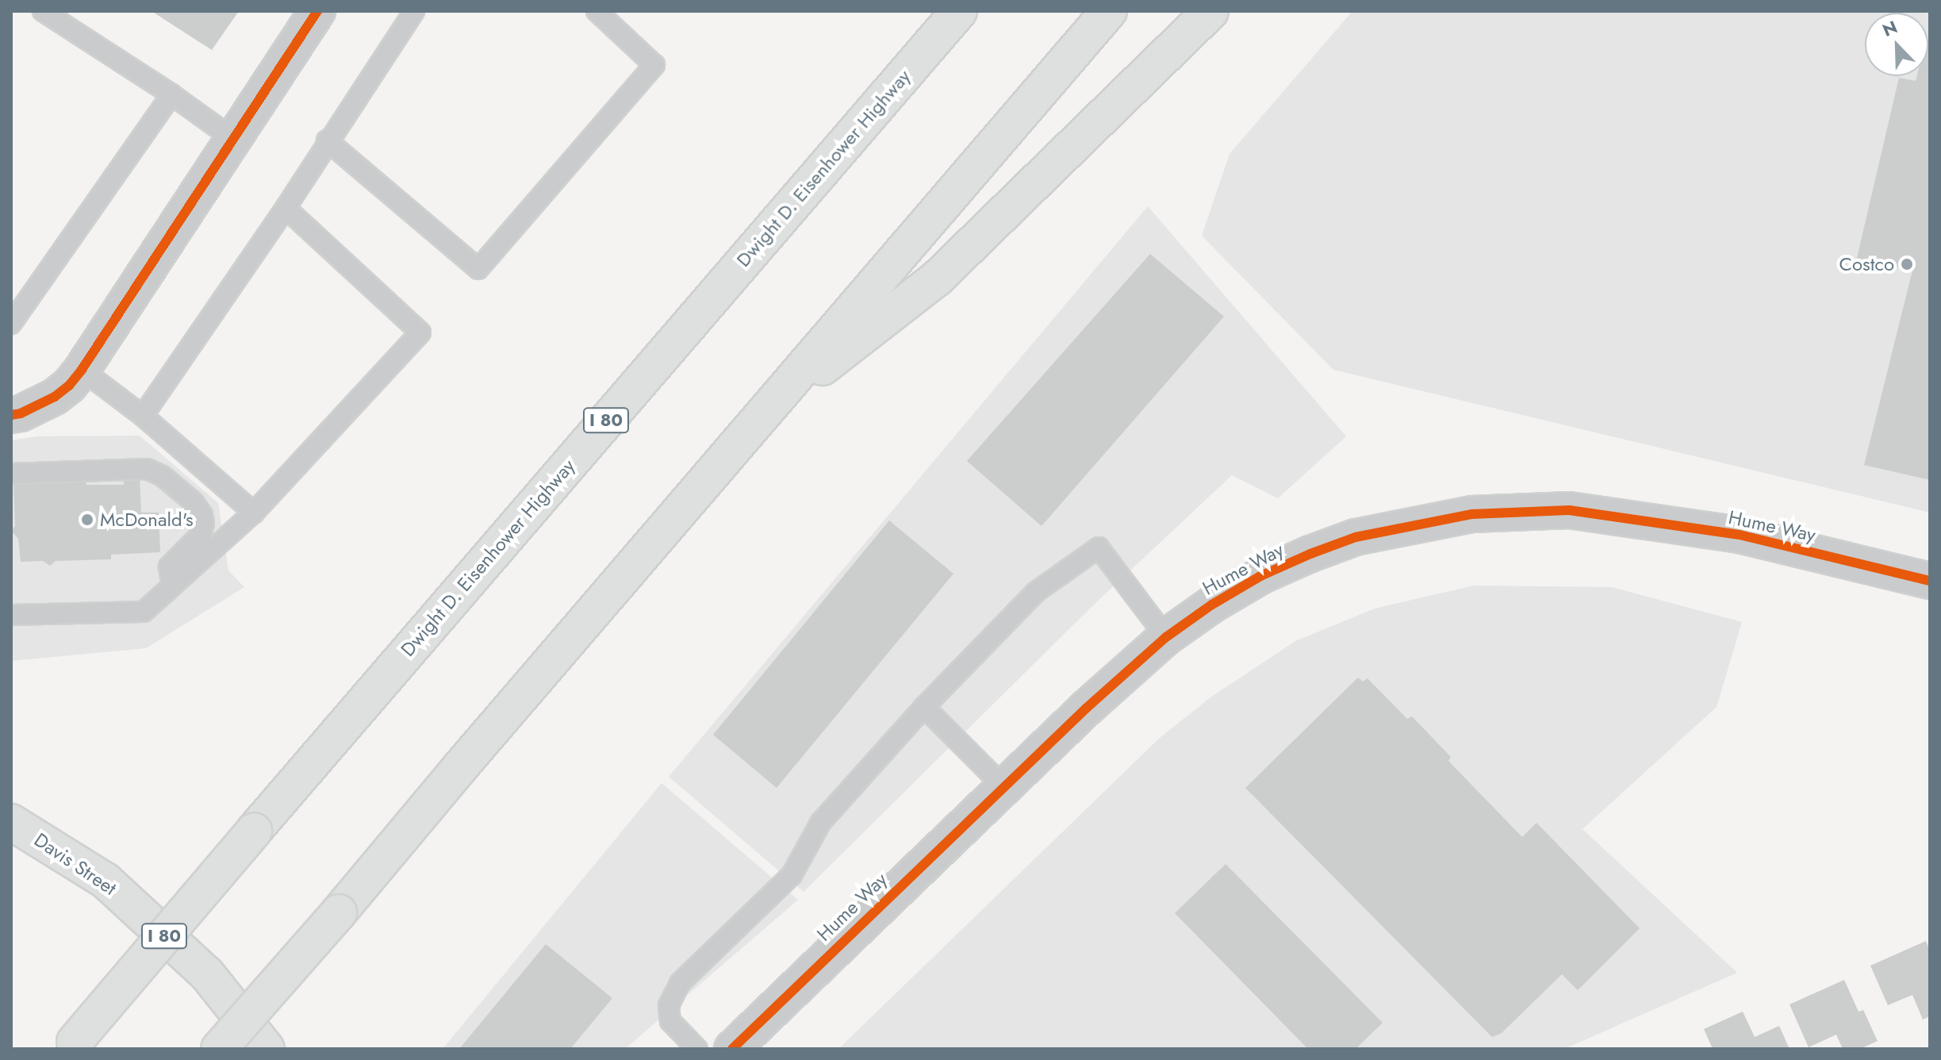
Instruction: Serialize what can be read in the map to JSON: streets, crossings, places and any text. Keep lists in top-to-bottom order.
{
  "streets": {
    "main road": ["Dwight D. Eisenhower Highway", "I 80", "Davis Street"],
    "street": ["Hume Way"]
  },
  "places": ["Costco", "McDonald's"],
  "north": "top left"
}
